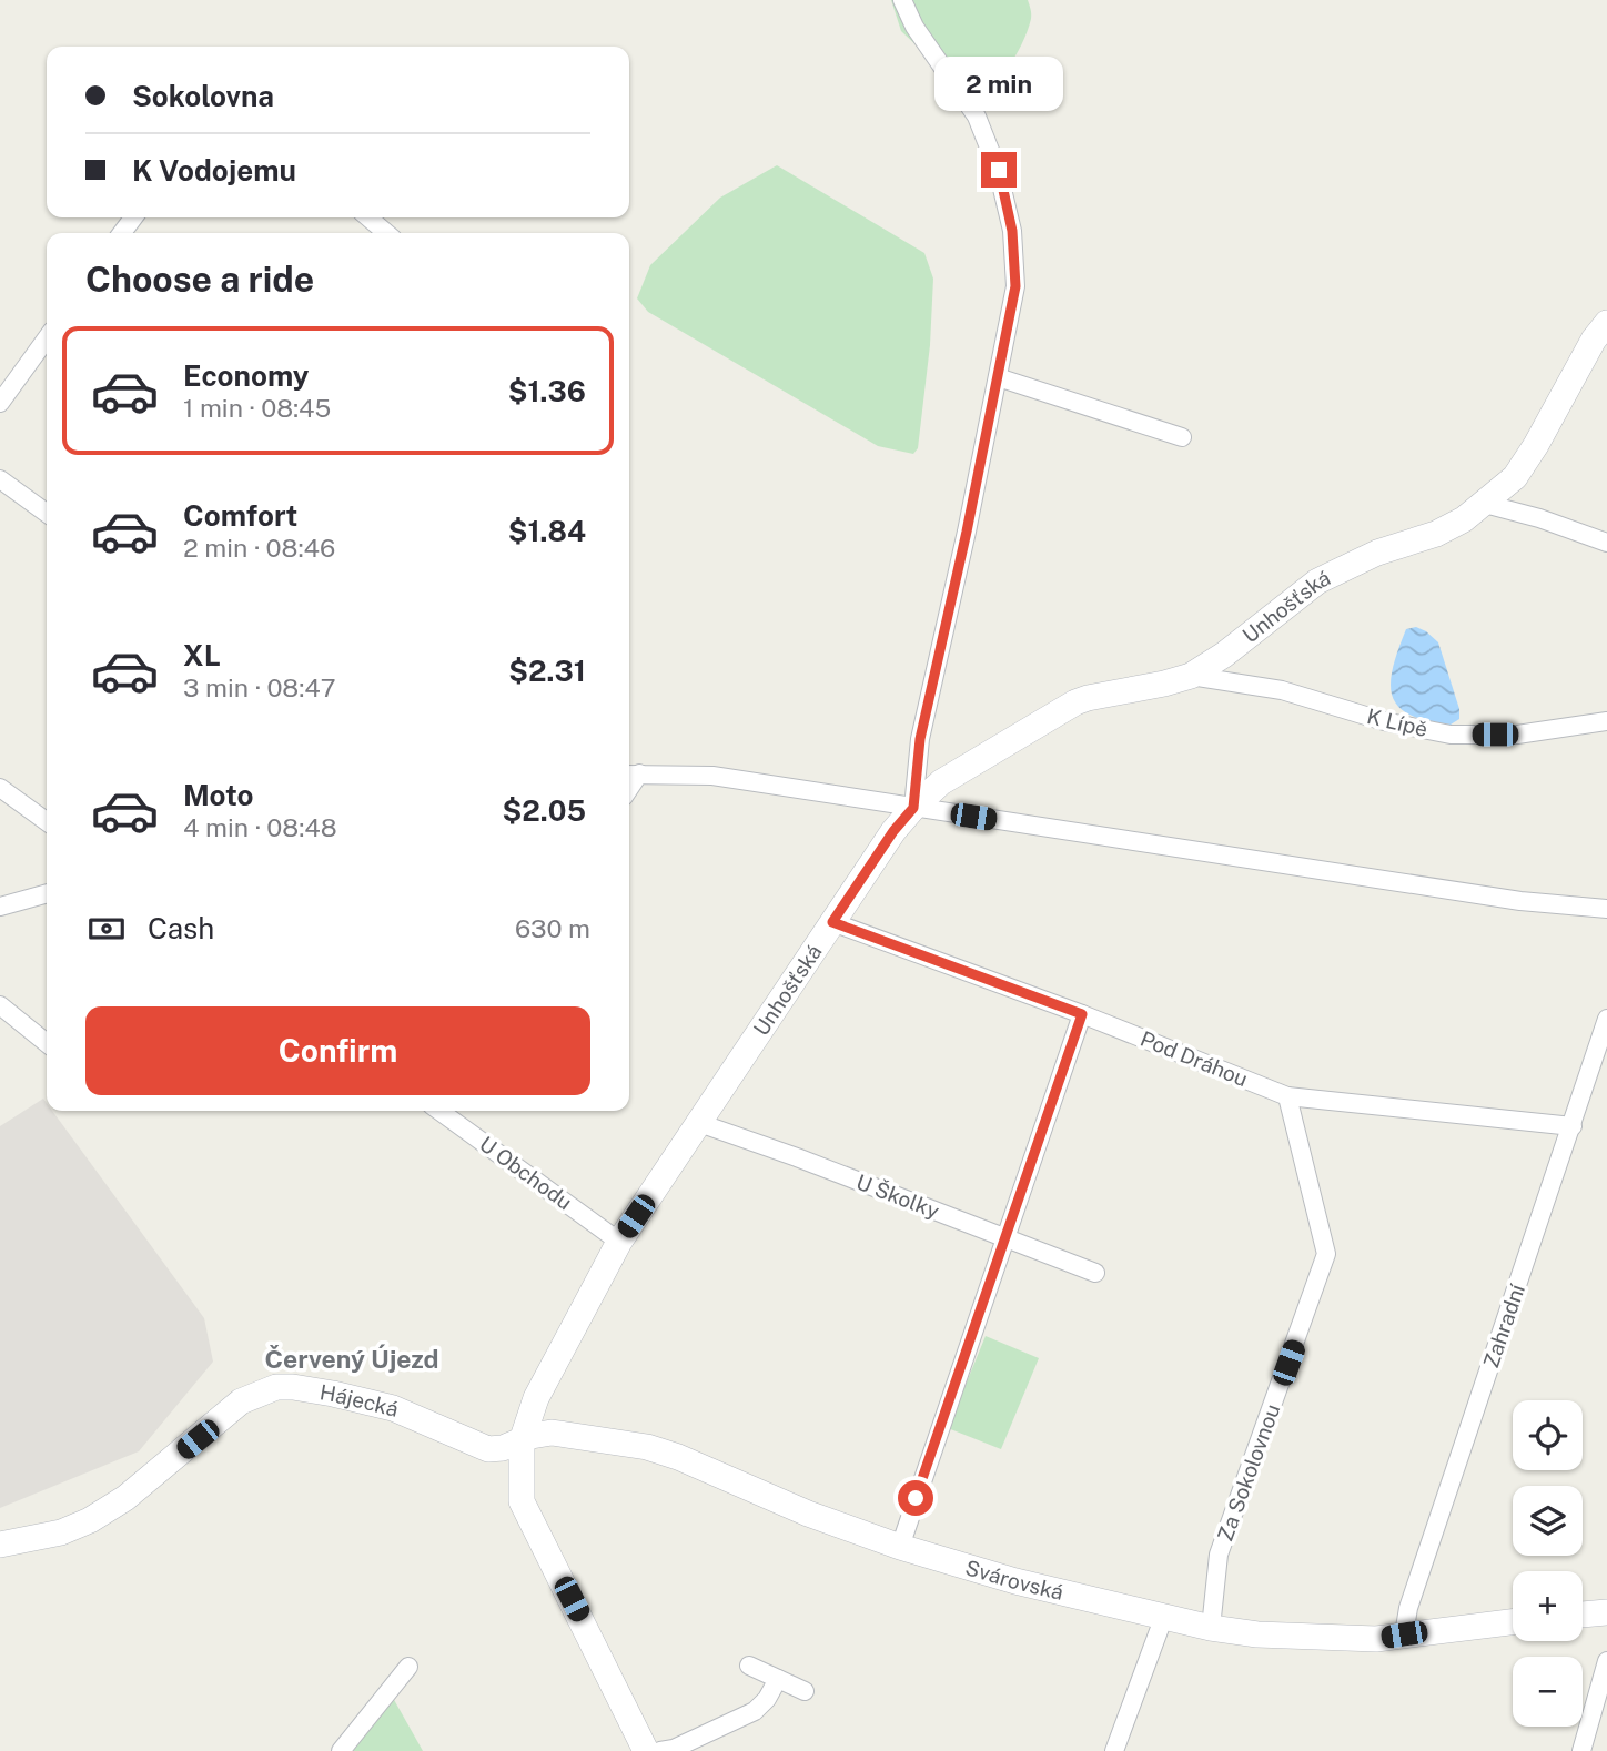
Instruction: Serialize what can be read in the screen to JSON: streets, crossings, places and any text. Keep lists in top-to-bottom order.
{
  "streets": {
    "main road": ["Unhošťská", "Hájecká", "Svárovská"],
    "street": [
      "K Lípě",
      "Pod Dráhou",
      "U Obchodu",
      "U Školky",
      "Zahradní",
      "Za Sokolovnou"
    ]
  },
  "crossings": [
    ["Unhošťská", "K Lípě"],
    ["Unhošťská", "Pod Dráhou"],
    ["Unhošťská", "U Obchodu"],
    ["Unhošťská", "U Školky"],
    ["Unhošťská", "Hájecká"],
    ["Unhošťská", "Svárovská"],
    ["Pod Dráhou", "Zahradní"],
    ["Pod Dráhou", "Za Sokolovnou"],
    ["Zahradní", "Svárovská"],
    ["Hájecká", "Svárovská"],
    ["Za Sokolovnou", "Svárovská"]
  ],
  "districts": ["Červený Újezd"],
  "page": {
    "banner": ["Sokolovna", "K Vodojemu"],
    "bubble": "2 min",
    "heading": "Choose a ride",
    "list": [
      {
        "name": "Economy",
        "note": "1 min · 08:45",
        "value": "$1.36"
      },
      {
        "name": "Comfort",
        "note": "2 min · 08:46",
        "value": "$1.84"
      },
      {
        "name": "XL",
        "note": "3 min · 08:47",
        "value": "$2.31"
      },
      {
        "name": "Moto",
        "note": "4 min · 08:48",
        "value": "$2.05"
      }
    ],
    "pay": ["Cash", "630 m"],
    "buttons": "Confirm",
    "map_buttons": ["+", "−"]
  }
}
